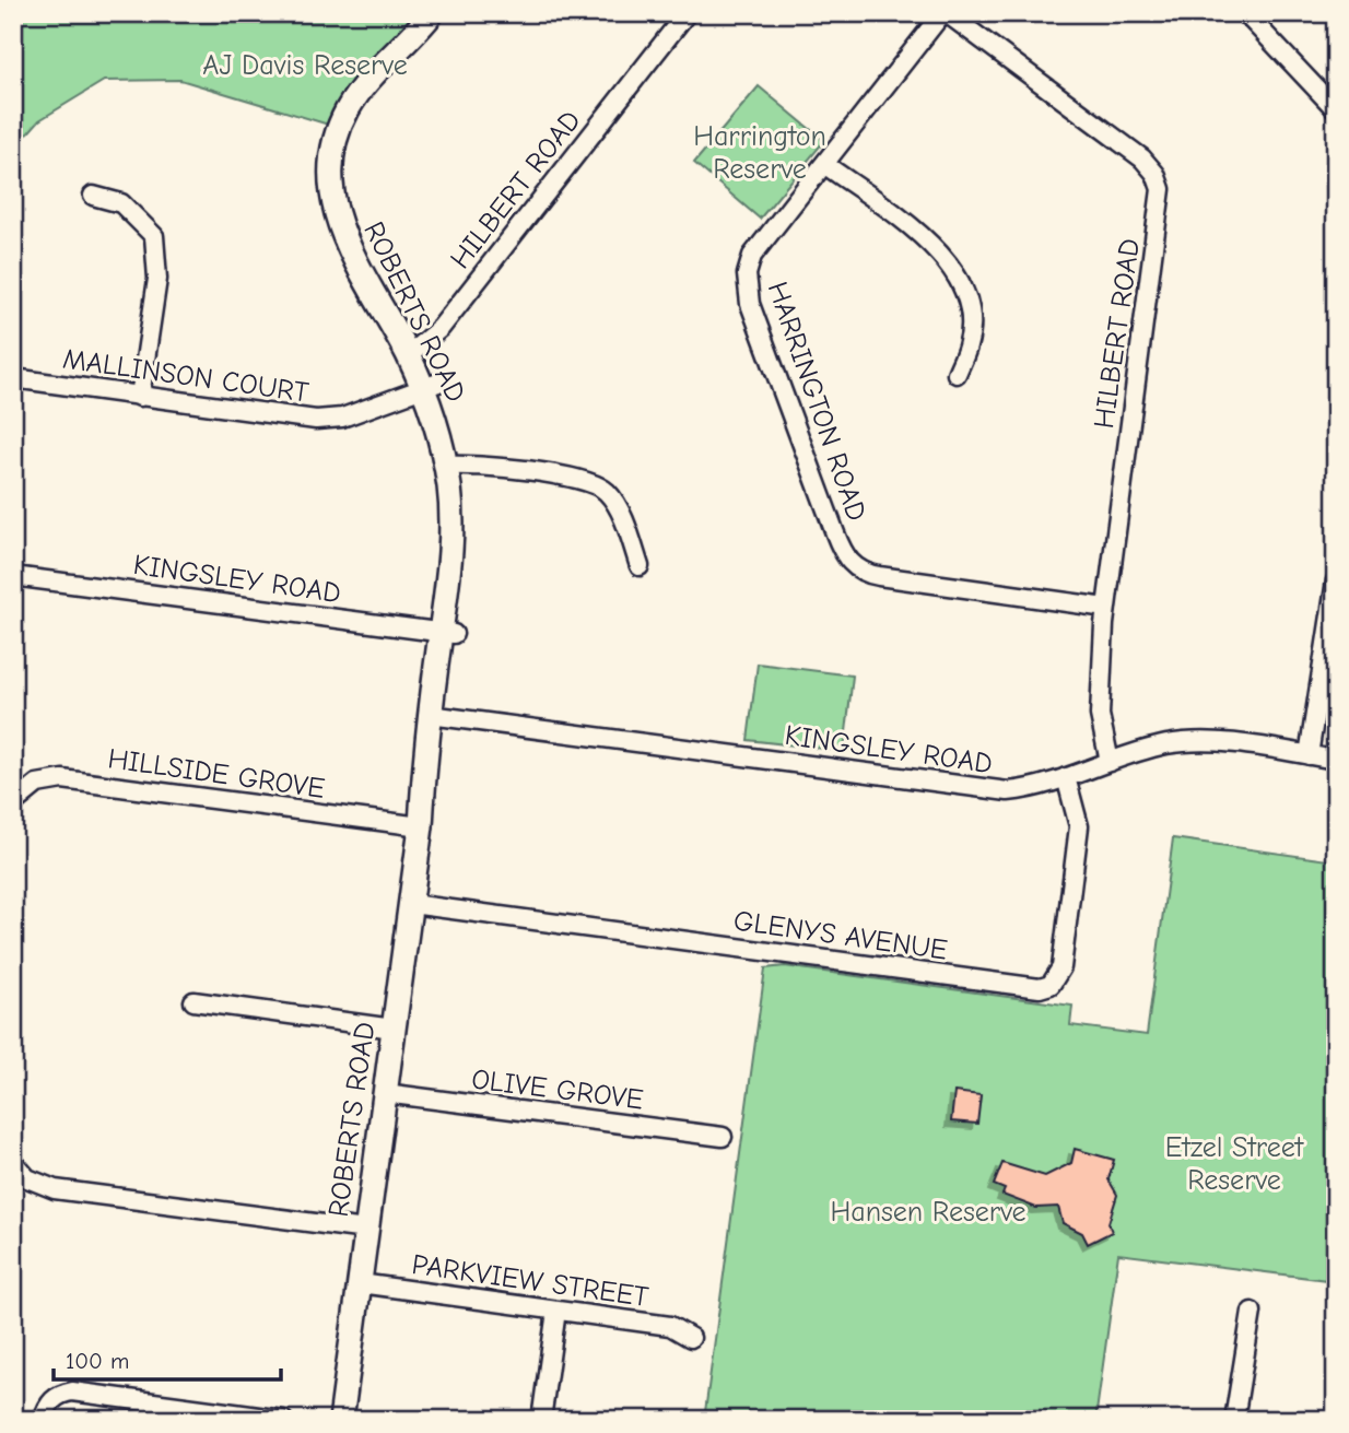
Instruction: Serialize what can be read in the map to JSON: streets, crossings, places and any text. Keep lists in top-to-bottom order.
{
  "streets": {
    "street": [
      "HILBERT ROAD",
      "ROBERTS ROAD",
      "MALLINSON COURT",
      "HARRINGTON ROAD",
      "KINGSLEY ROAD",
      "HILLSIDE GROVE",
      "GLENYS AVENUE",
      "OLIVE GROVE",
      "PARKVIEW STREET"
    ]
  },
  "crossings": [
    ["HILBERT ROAD", "ROBERTS ROAD"],
    ["HILBERT ROAD", "HARRINGTON ROAD"],
    ["HILBERT ROAD", "KINGSLEY ROAD"],
    ["ROBERTS ROAD", "MALLINSON COURT"],
    ["ROBERTS ROAD", "KINGSLEY ROAD"],
    ["ROBERTS ROAD", "HILLSIDE GROVE"],
    ["ROBERTS ROAD", "GLENYS AVENUE"],
    ["ROBERTS ROAD", "OLIVE GROVE"],
    ["ROBERTS ROAD", "PARKVIEW STREET"],
    ["KINGSLEY ROAD", "GLENYS AVENUE"]
  ],
  "parks": [
    "AJ Davis Reserve",
    "Harrington Reserve",
    "Etzel Street Reserve",
    "Hansen Reserve"
  ],
  "scale_bar": "100 m"
}
